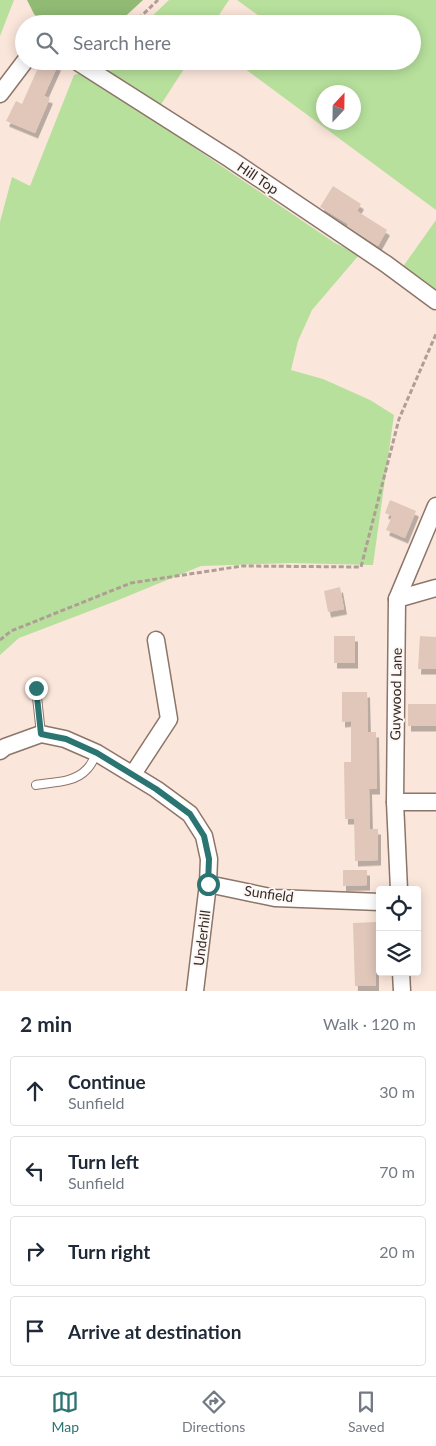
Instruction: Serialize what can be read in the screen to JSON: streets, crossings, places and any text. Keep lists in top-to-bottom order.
{
  "streets": {
    "street": [
      "Hill Top",
      "Guywood Lane",
      "Sunfield",
      "Underhill"
    ]
  },
  "crossings": [
    ["Sunfield", "Underhill"]
  ],
  "north": "top",
  "page": {
    "search": "Search here",
    "heading": ["2 min", "Walk · 120 m"],
    "list": [
      ["Continue", "Sunfield", "30 m"],
      ["Turn left", "Sunfield", "70 m"],
      ["Turn right", "20 m"],
      "Arrive at destination"
    ],
    "nav": ["Map", "Directions", "Saved"]
  }
}
